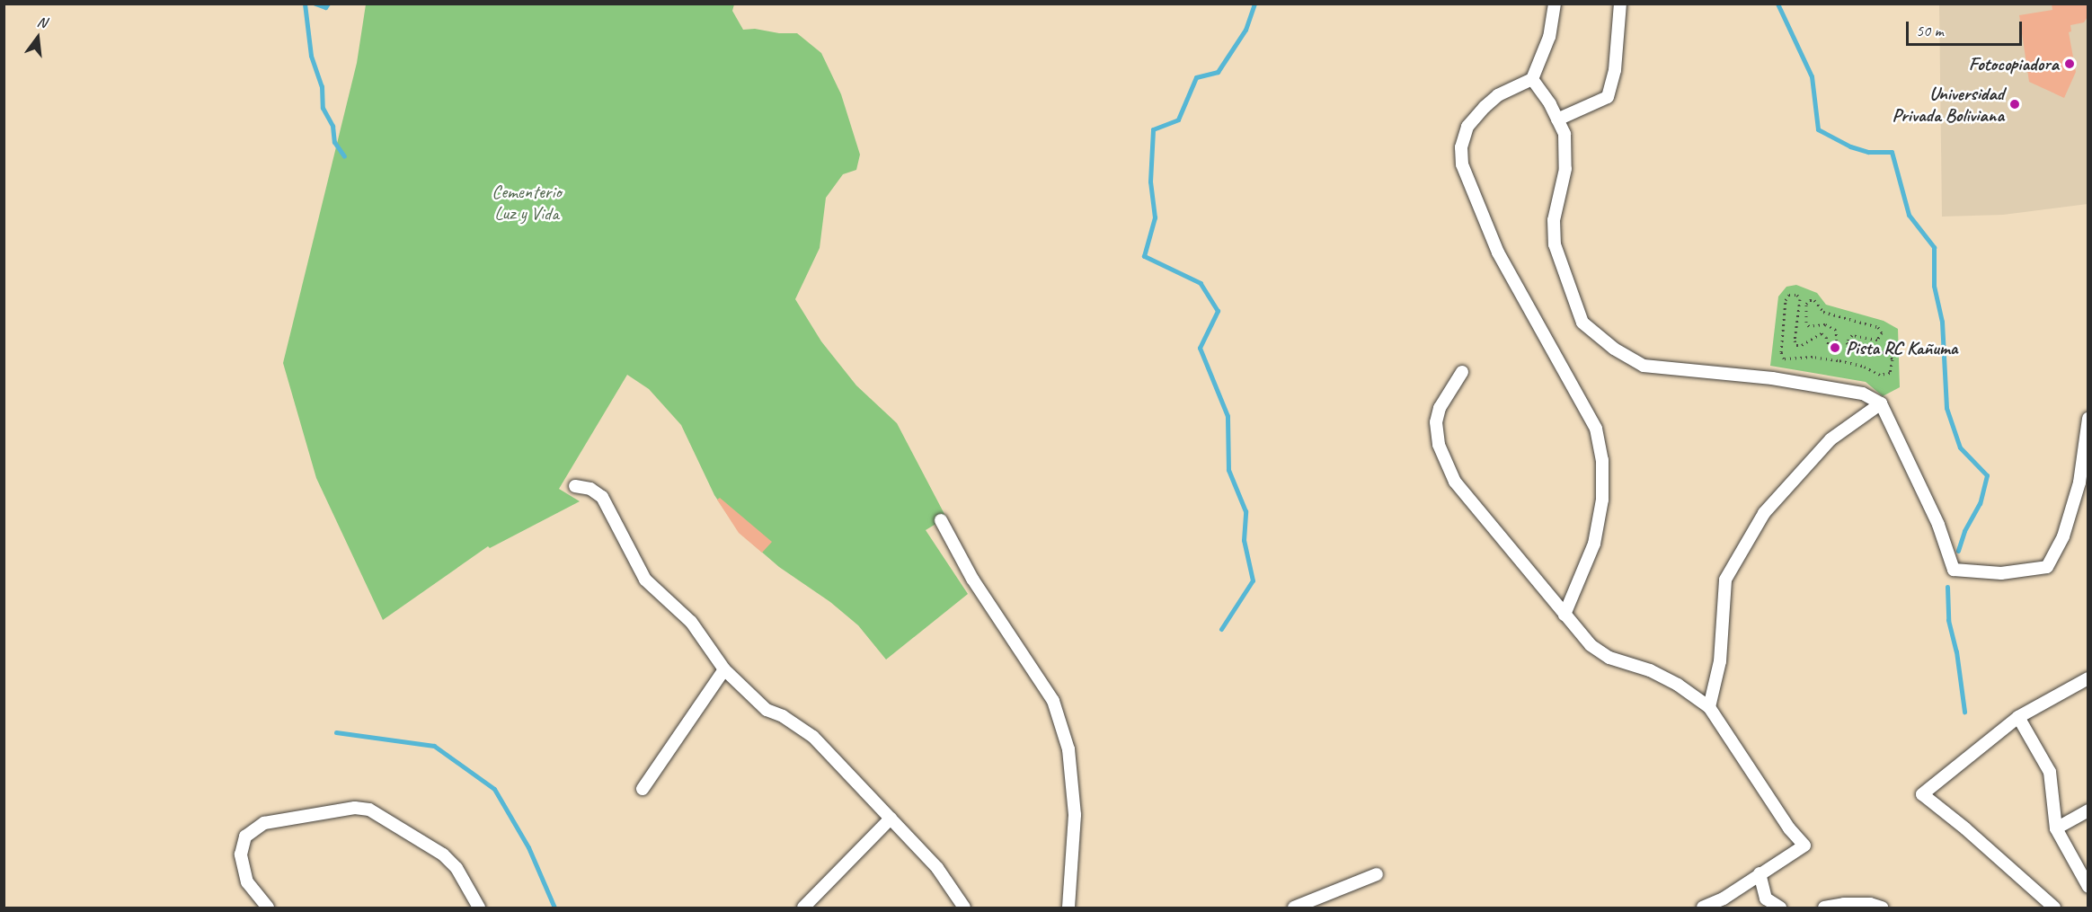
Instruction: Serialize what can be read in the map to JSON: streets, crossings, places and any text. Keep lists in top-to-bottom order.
{
  "parks": ["Cementerio Luz y Vida"],
  "places": ["Fotocopiadora", "Universidad Privada Boliviana", "Pista RC Kañuma"],
  "scale_bar": "50 m",
  "north": "top"
}
